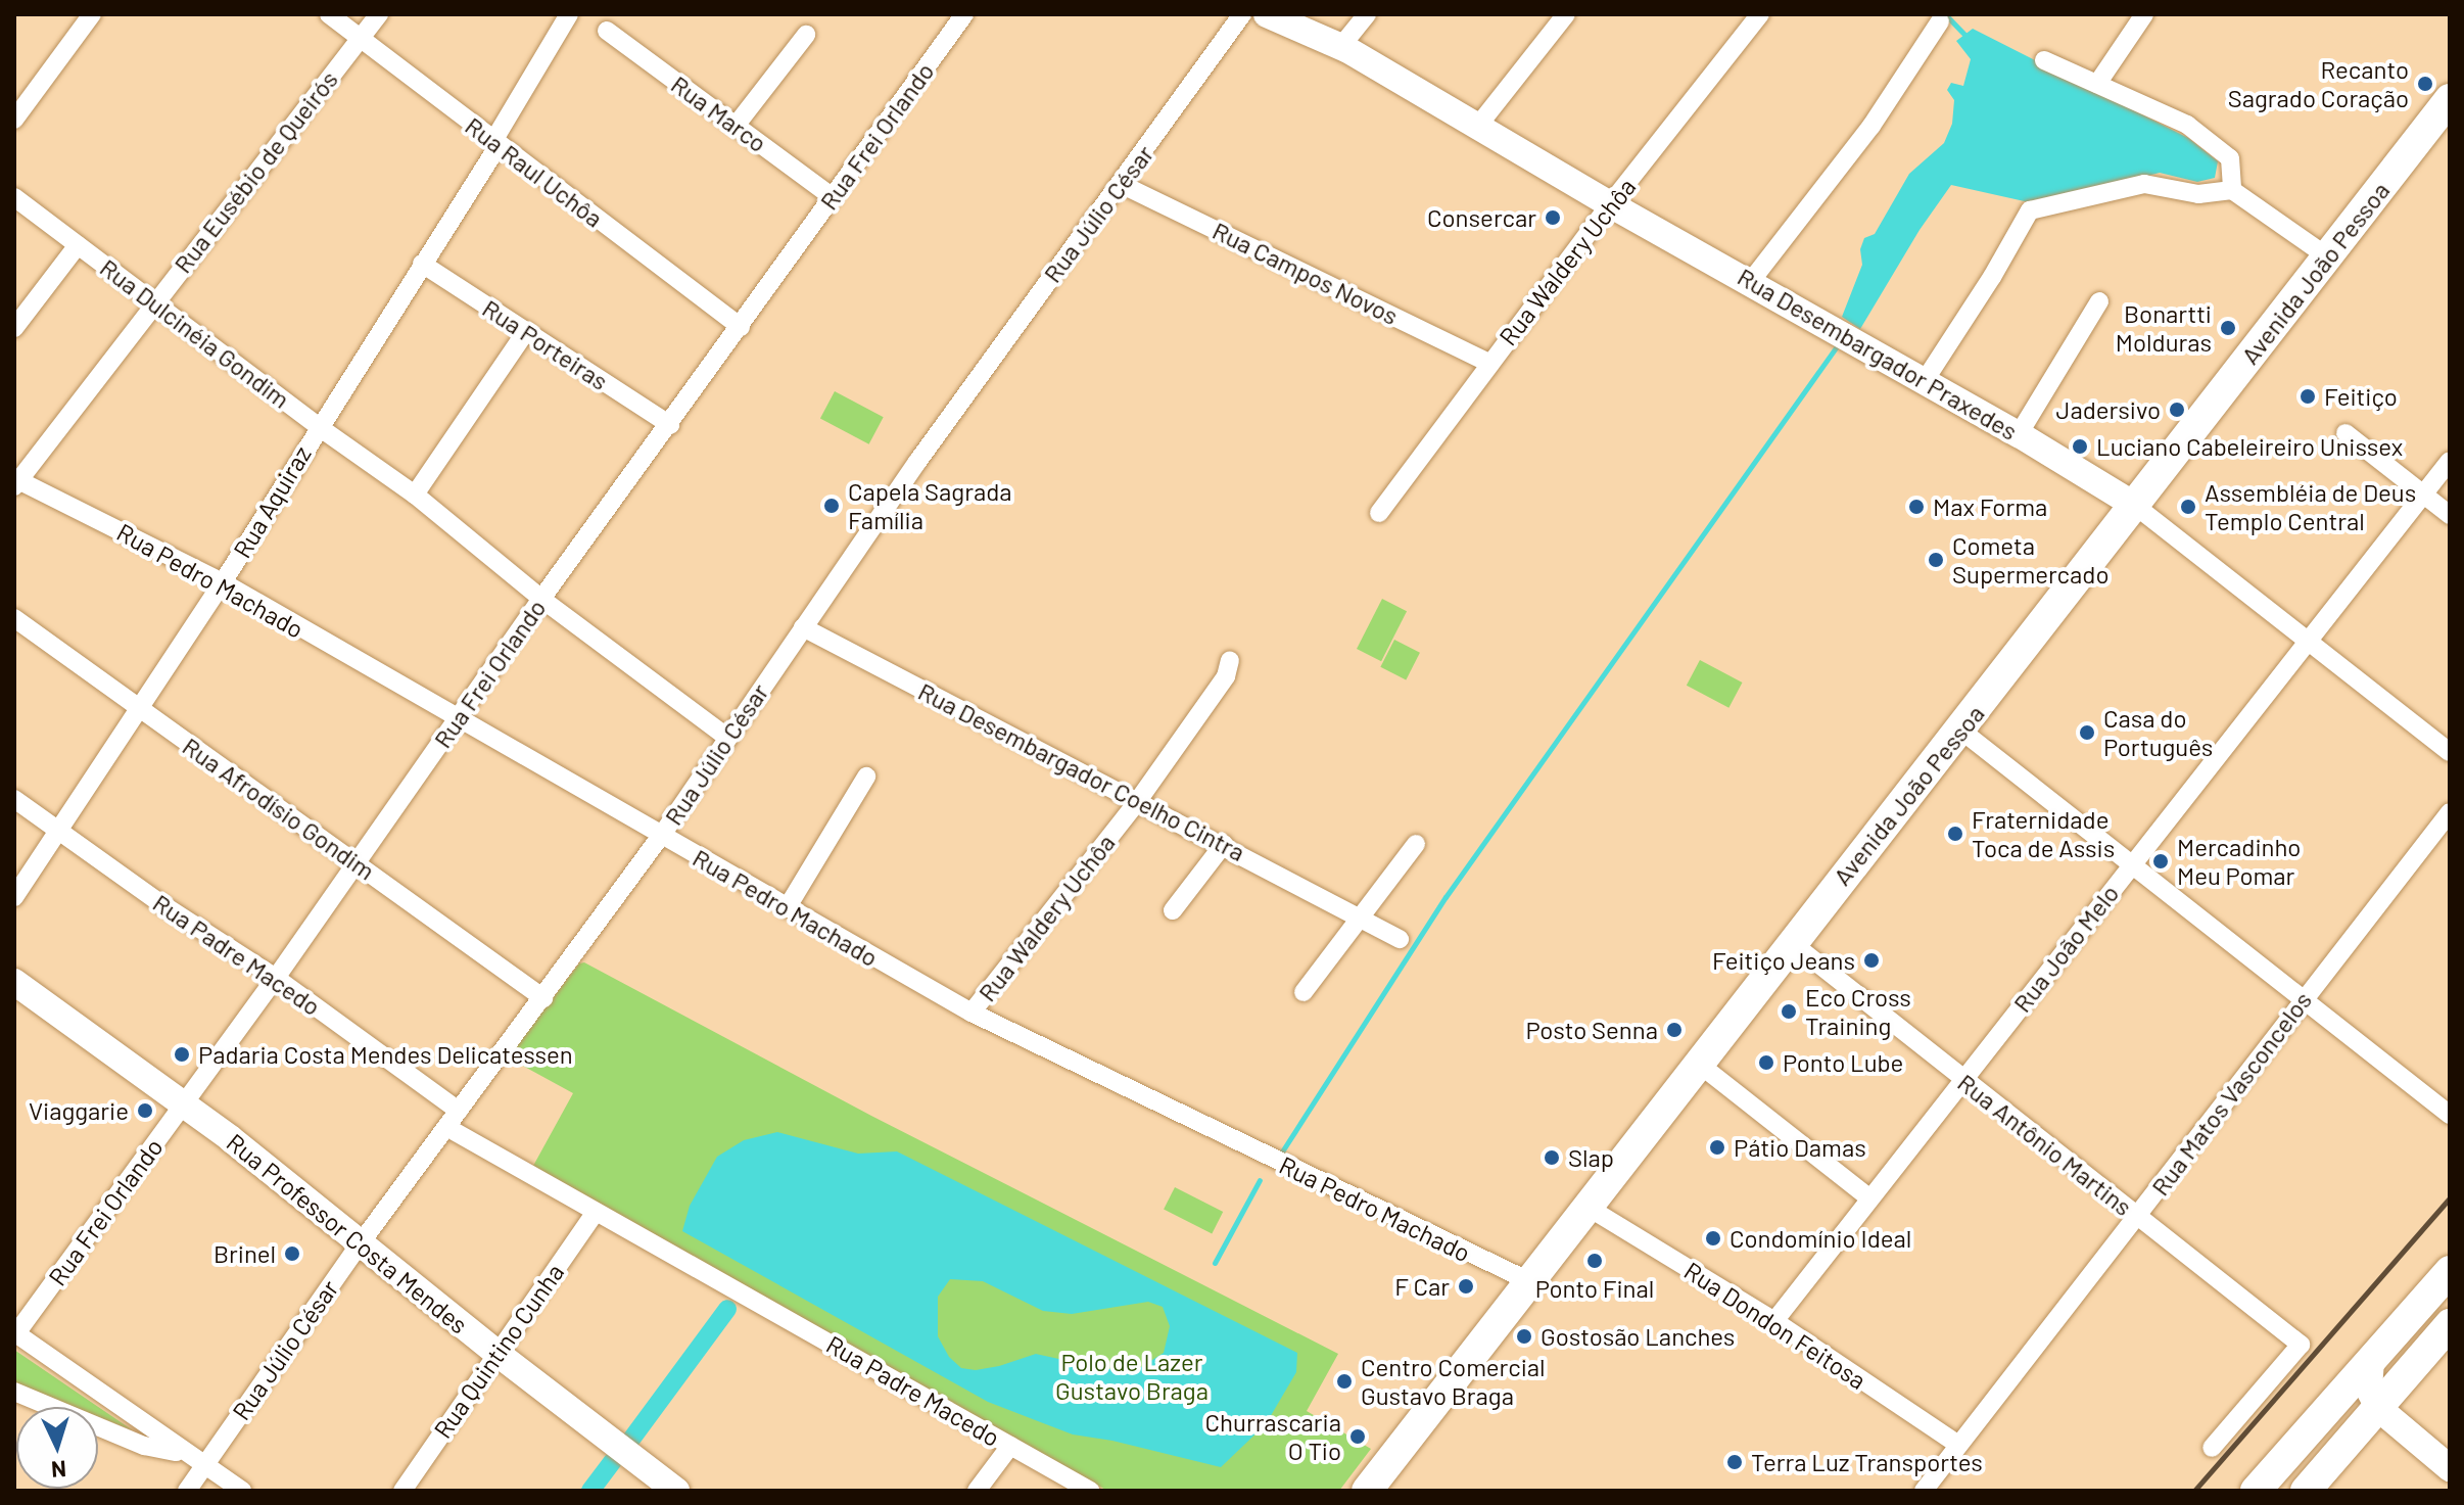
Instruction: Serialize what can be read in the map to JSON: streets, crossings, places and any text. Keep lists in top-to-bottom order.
{
  "streets": {
    "main road": ["Avenida João Pessoa"],
    "street": [
      "Rua Marco",
      "Rua Frei Orlando",
      "Rua Eusébio de Queirós",
      "Rua Raul Uchôa",
      "Rua Júlio César",
      "Rua Waldery Uchôa",
      "Rua Campos Novos",
      "Rua Dulcinéia Gondim",
      "Rua Porteiras",
      "Rua Desembargador Praxedes",
      "Rua Aquiraz",
      "Rua Pedro Machado",
      "Rua Desembargador Coelho Cintra",
      "Rua Afrodísio Gondim",
      "Rua João Melo",
      "Rua Padre Macedo",
      "Rua Matos Vasconcelos",
      "Rua Antônio Martins",
      "Rua Professor Costa Mendes",
      "Rua Dondon Feitosa",
      "Rua Quintino Cunha"
    ]
  },
  "crossings": [
    ["Rua Marco", "Rua Frei Orlando"],
    ["Rua Frei Orlando", "Rua Raul Uchôa"],
    ["Rua Frei Orlando", "Rua Dulcinéia Gondim"],
    ["Rua Frei Orlando", "Rua Porteiras"],
    ["Rua Frei Orlando", "Rua Pedro Machado"],
    ["Rua Frei Orlando", "Rua Afrodísio Gondim"],
    ["Rua Frei Orlando", "Rua Padre Macedo"],
    ["Rua Frei Orlando", "Rua Professor Costa Mendes"],
    ["Rua Eusébio de Queirós", "Rua Raul Uchôa"],
    ["Rua Eusébio de Queirós", "Rua Dulcinéia Gondim"],
    ["Rua Eusébio de Queirós", "Rua Pedro Machado"],
    ["Rua Raul Uchôa", "Rua Aquiraz"],
    ["Rua Júlio César", "Rua Campos Novos"],
    ["Rua Júlio César", "Rua Dulcinéia Gondim"],
    ["Rua Júlio César", "Rua Pedro Machado"],
    ["Rua Júlio César", "Rua Desembargador Coelho Cintra"],
    ["Rua Júlio César", "Rua Afrodísio Gondim"],
    ["Rua Júlio César", "Rua Padre Macedo"],
    ["Rua Júlio César", "Rua Professor Costa Mendes"],
    ["Rua Waldery Uchôa", "Rua Campos Novos"],
    ["Rua Waldery Uchôa", "Rua Desembargador Praxedes"],
    ["Rua Waldery Uchôa", "Rua Pedro Machado"],
    ["Rua Waldery Uchôa", "Rua Desembargador Coelho Cintra"],
    ["Avenida João Pessoa", "Rua Desembargador Praxedes"],
    ["Avenida João Pessoa", "Rua Pedro Machado"],
    ["Avenida João Pessoa", "Rua Antônio Martins"],
    ["Avenida João Pessoa", "Rua Dondon Feitosa"],
    ["Rua Dulcinéia Gondim", "Rua Aquiraz"],
    ["Rua Porteiras", "Rua Aquiraz"],
    ["Rua Desembargador Praxedes", "Rua João Melo"],
    ["Rua Aquiraz", "Rua Pedro Machado"],
    ["Rua Aquiraz", "Rua Afrodísio Gondim"],
    ["Rua Aquiraz", "Rua Padre Macedo"],
    ["Rua João Melo", "Rua Antônio Martins"],
    ["Rua João Melo", "Rua Dondon Feitosa"],
    ["Rua Padre Macedo", "Rua Quintino Cunha"],
    ["Rua Matos Vasconcelos", "Rua Antônio Martins"],
    ["Rua Matos Vasconcelos", "Rua Dondon Feitosa"],
    ["Rua Professor Costa Mendes", "Rua Quintino Cunha"]
  ],
  "parks": ["Polo de Lazer Gustavo Braga"],
  "places": [
    "Recanto Sagrado Coração",
    "Consercar",
    "Bonartti Molduras",
    "Feitiço",
    "Jadersivo",
    "Luciano Cabeleireiro Unissex",
    "Capela Sagrada Família",
    "Max Forma",
    "Assembléia de Deus Templo Central",
    "Cometa Supermercado",
    "Casa do Português",
    "Fraternidade Toca de Assis",
    "Mercadinho Meu Pomar",
    "Feitiço Jeans",
    "Eco Cross Training",
    "Posto Senna",
    "Padaria Costa Mendes Delicatessen",
    "Ponto Lube",
    "Viaggarie",
    "Pátio Damas",
    "Slap",
    "Condomínio Ideal",
    "Brinel",
    "Ponto Final",
    "F Car",
    "Gostosão Lanches",
    "Centro Comercial Gustavo Braga",
    "Churrascaria O Tio",
    "Terra Luz Transportes"
  ],
  "north": "bottom"
}
